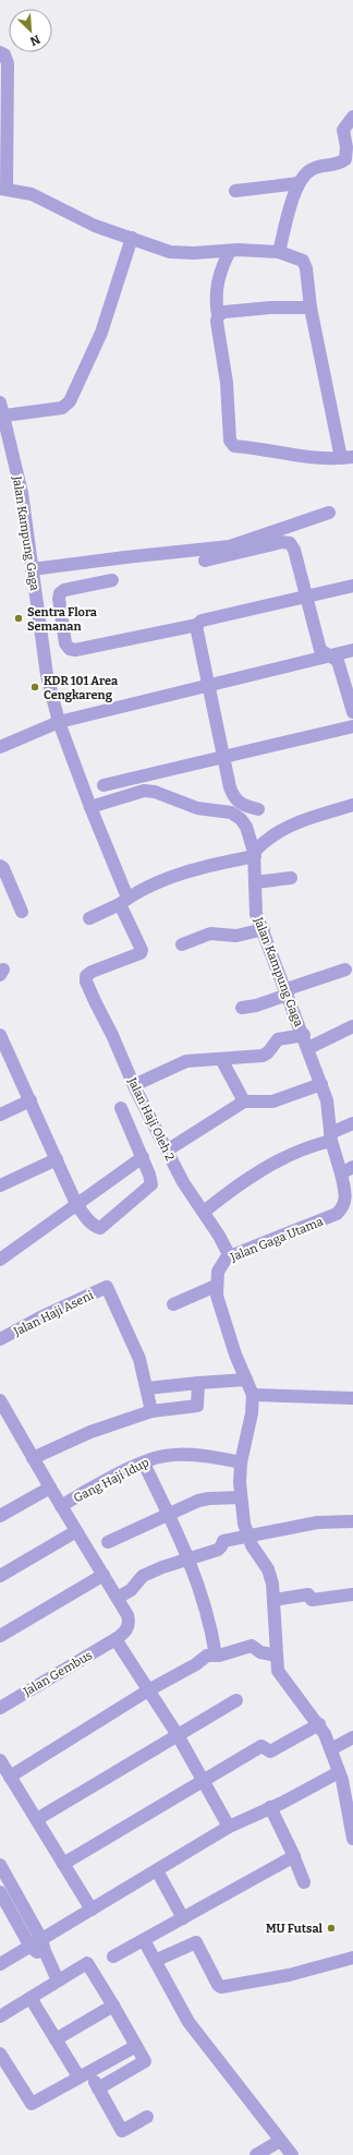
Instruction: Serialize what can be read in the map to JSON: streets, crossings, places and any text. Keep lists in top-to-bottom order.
{
  "streets": {
    "street": [
      "Jalan Kampung Gaga",
      "Jalan Haji Oleh 2",
      "Jalan Gaga Utama",
      "Jalan Haji Aseni",
      "Gang Haji Idup",
      "Jalan Gembus"
    ]
  },
  "crossings": [
    ["Jalan Kampung Gaga", "Jalan Gaga Utama"],
    ["Jalan Haji Oleh 2", "Jalan Gaga Utama"],
    ["Jalan Gaga Utama", "Gang Haji Idup"]
  ],
  "places": ["Sentra Flora Semanan", "KDR 101 Area Cengkareng", "MU Futsal"],
  "north": "bottom right"
}
